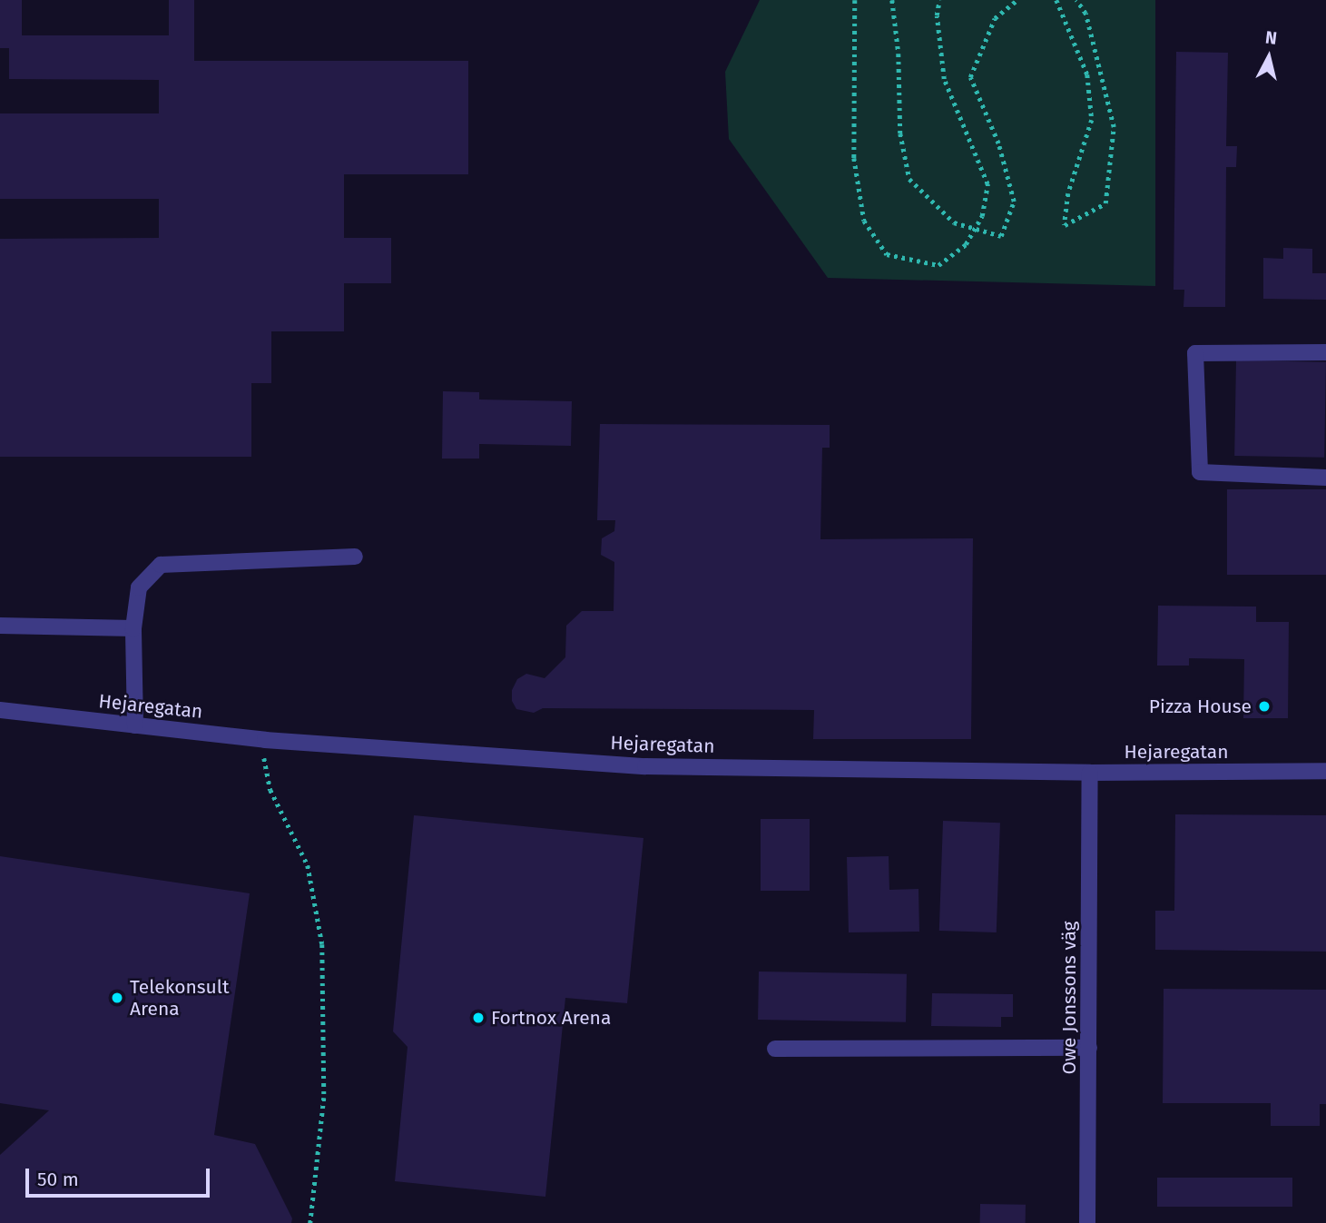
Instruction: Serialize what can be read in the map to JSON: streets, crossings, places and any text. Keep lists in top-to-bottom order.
{
  "streets": {
    "street": ["Hejaregatan", "Owe Jonssons väg"]
  },
  "crossings": [
    ["Hejaregatan", "Owe Jonssons väg"]
  ],
  "places": ["Pizza House", "Telekonsult Arena", "Fortnox Arena"],
  "scale_bar": "50 m",
  "north": "top"
}
